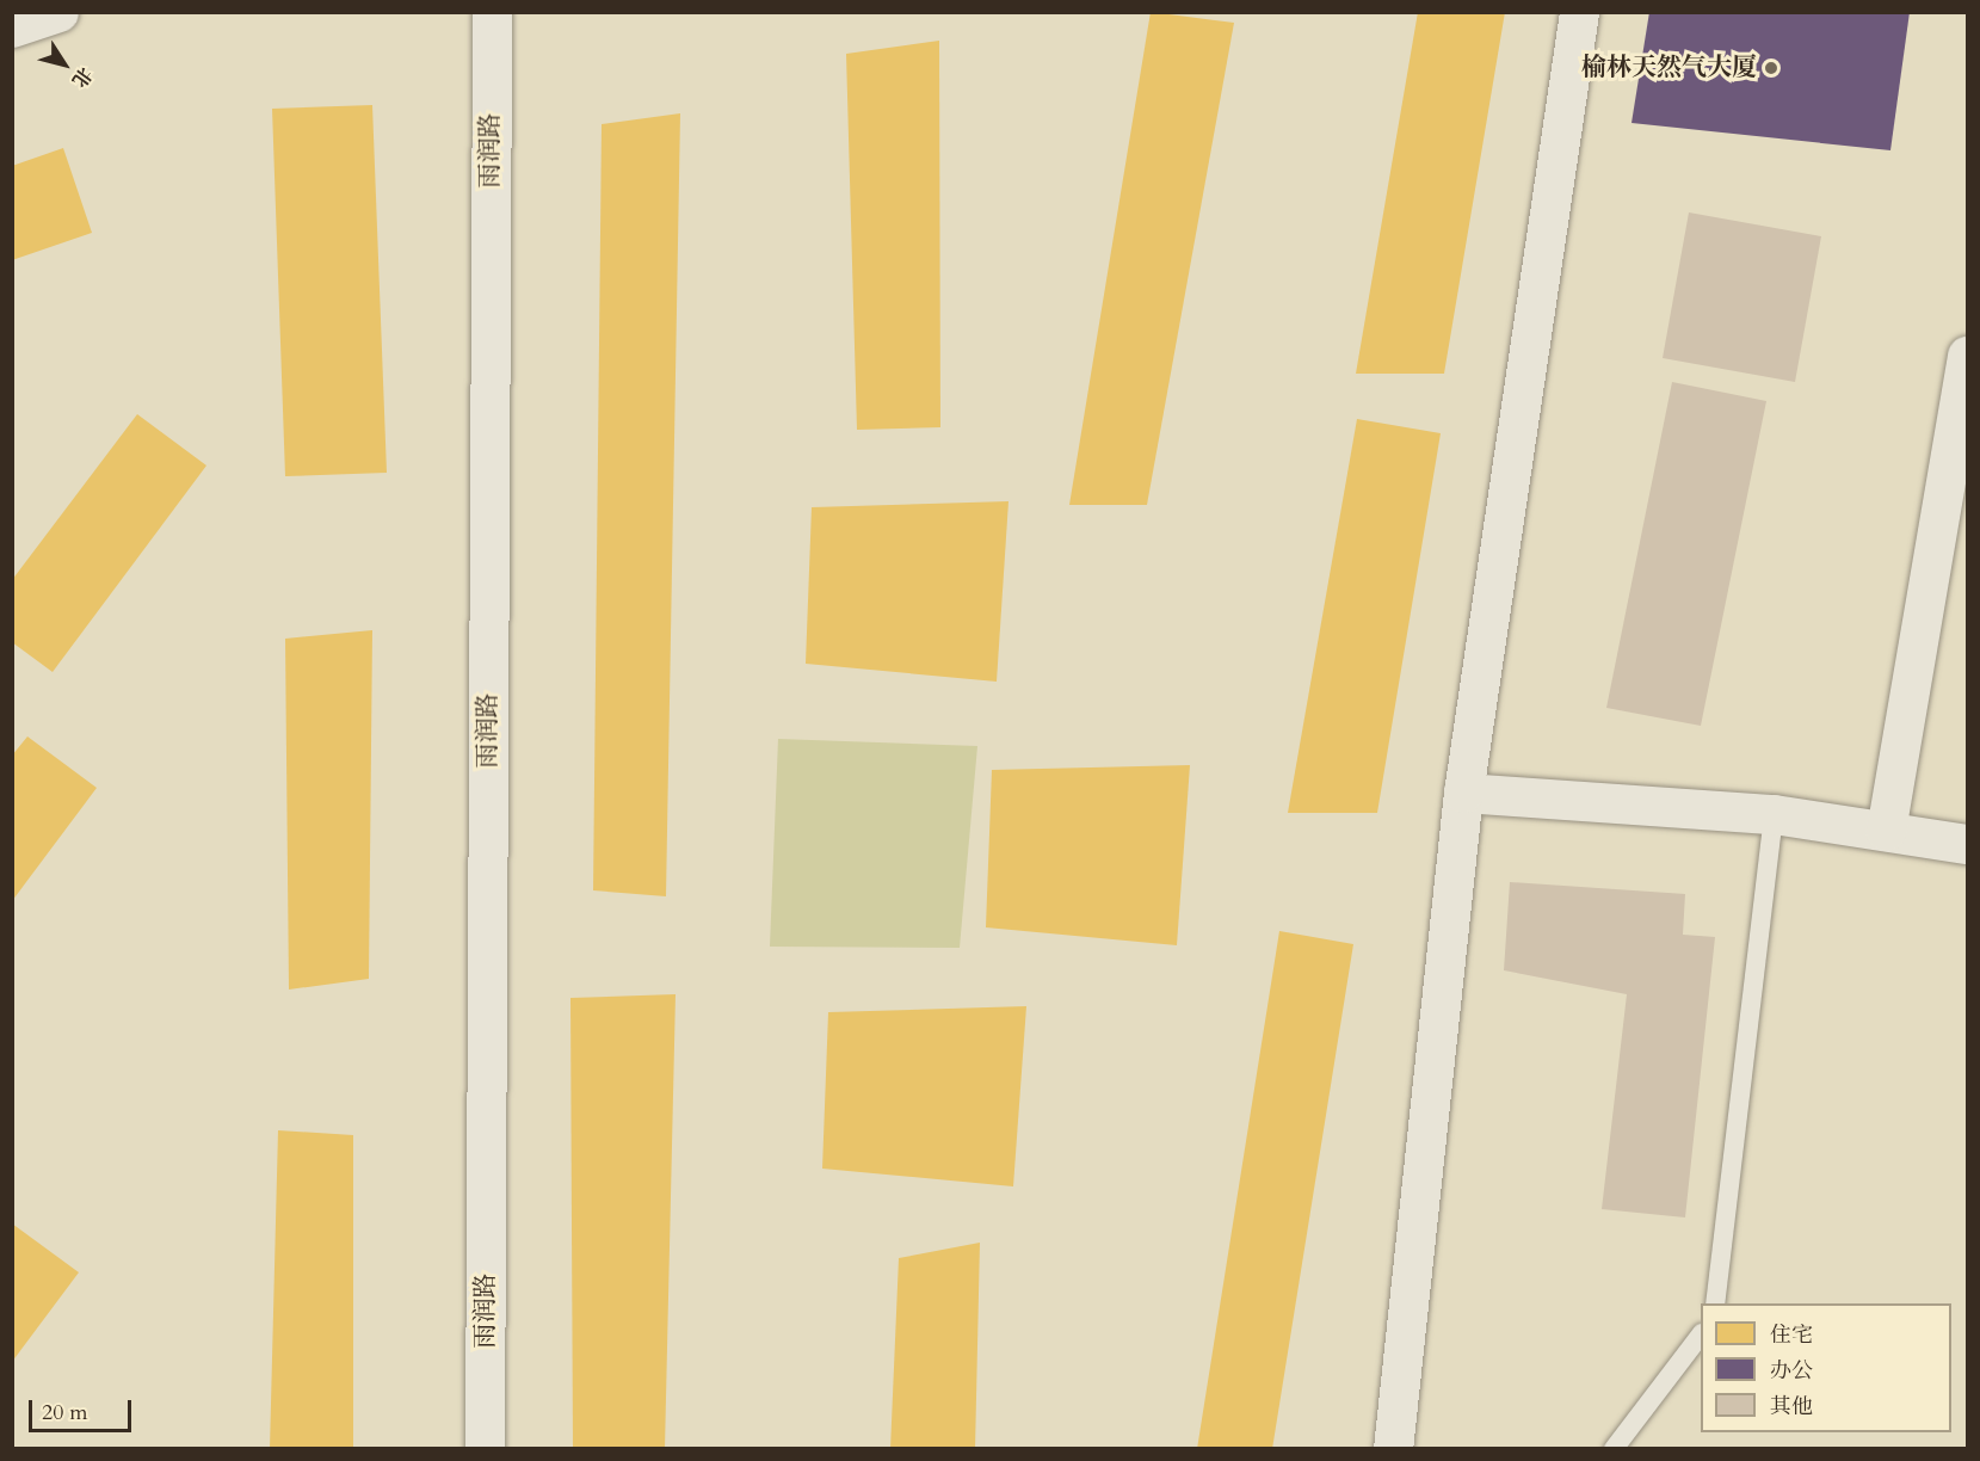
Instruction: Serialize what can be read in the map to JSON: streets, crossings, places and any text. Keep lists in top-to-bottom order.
{
  "streets": {
    "street": ["雨润路"]
  },
  "places": ["榆林天然气大厦"],
  "legend": ["住宅", "办公", "其他"],
  "scale_bar": "20 m",
  "north": "bottom right"
}
